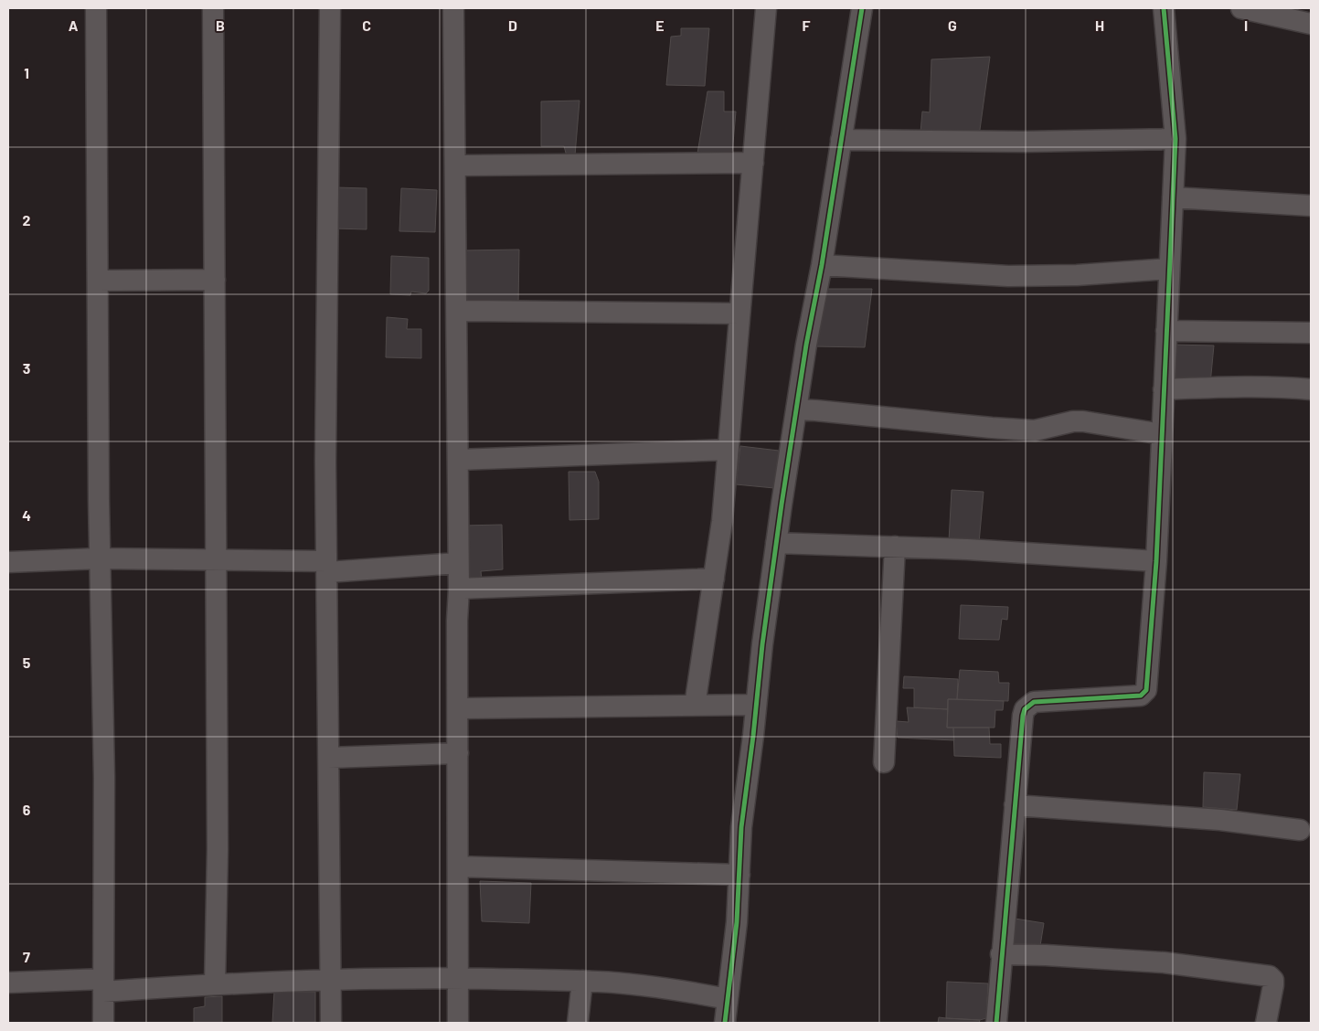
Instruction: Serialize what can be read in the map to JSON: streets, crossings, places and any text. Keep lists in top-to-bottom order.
{
  "grid": {
    "columns": [
      "A",
      "B",
      "C",
      "D",
      "E",
      "F",
      "G",
      "H",
      "I"
    ],
    "rows": [
      "1",
      "2",
      "3",
      "4",
      "5",
      "6",
      "7"
    ]
  }
}
